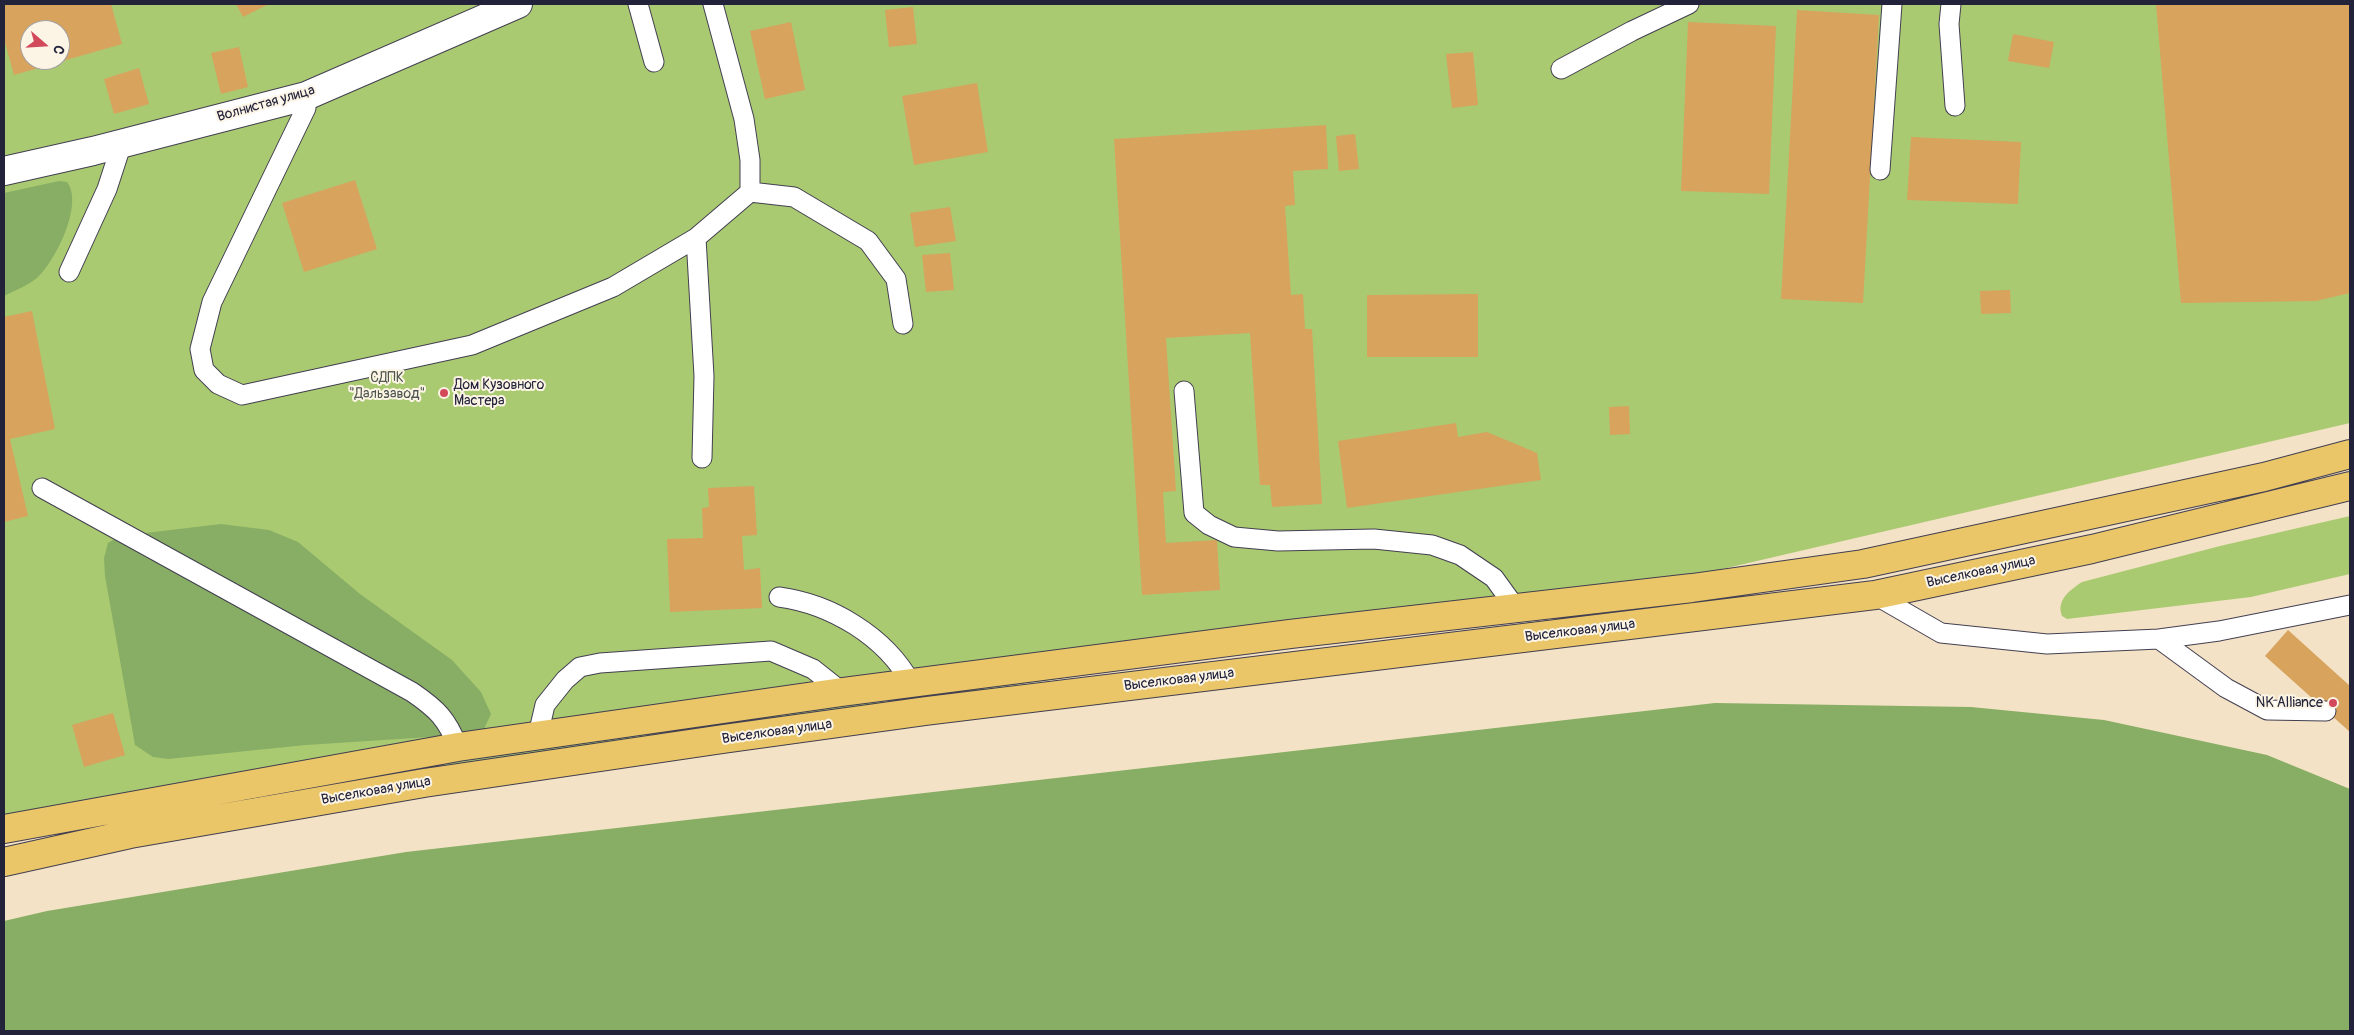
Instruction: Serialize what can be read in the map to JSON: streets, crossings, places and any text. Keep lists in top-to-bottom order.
{
  "streets": {
    "main road": ["Выселковая улица"],
    "street": ["Волнистая улица"]
  },
  "parks": ["СДПК \"Дальзавод\""],
  "places": ["Дом Кузовного Мастера", "NK Alliance"],
  "north": "right"
}
